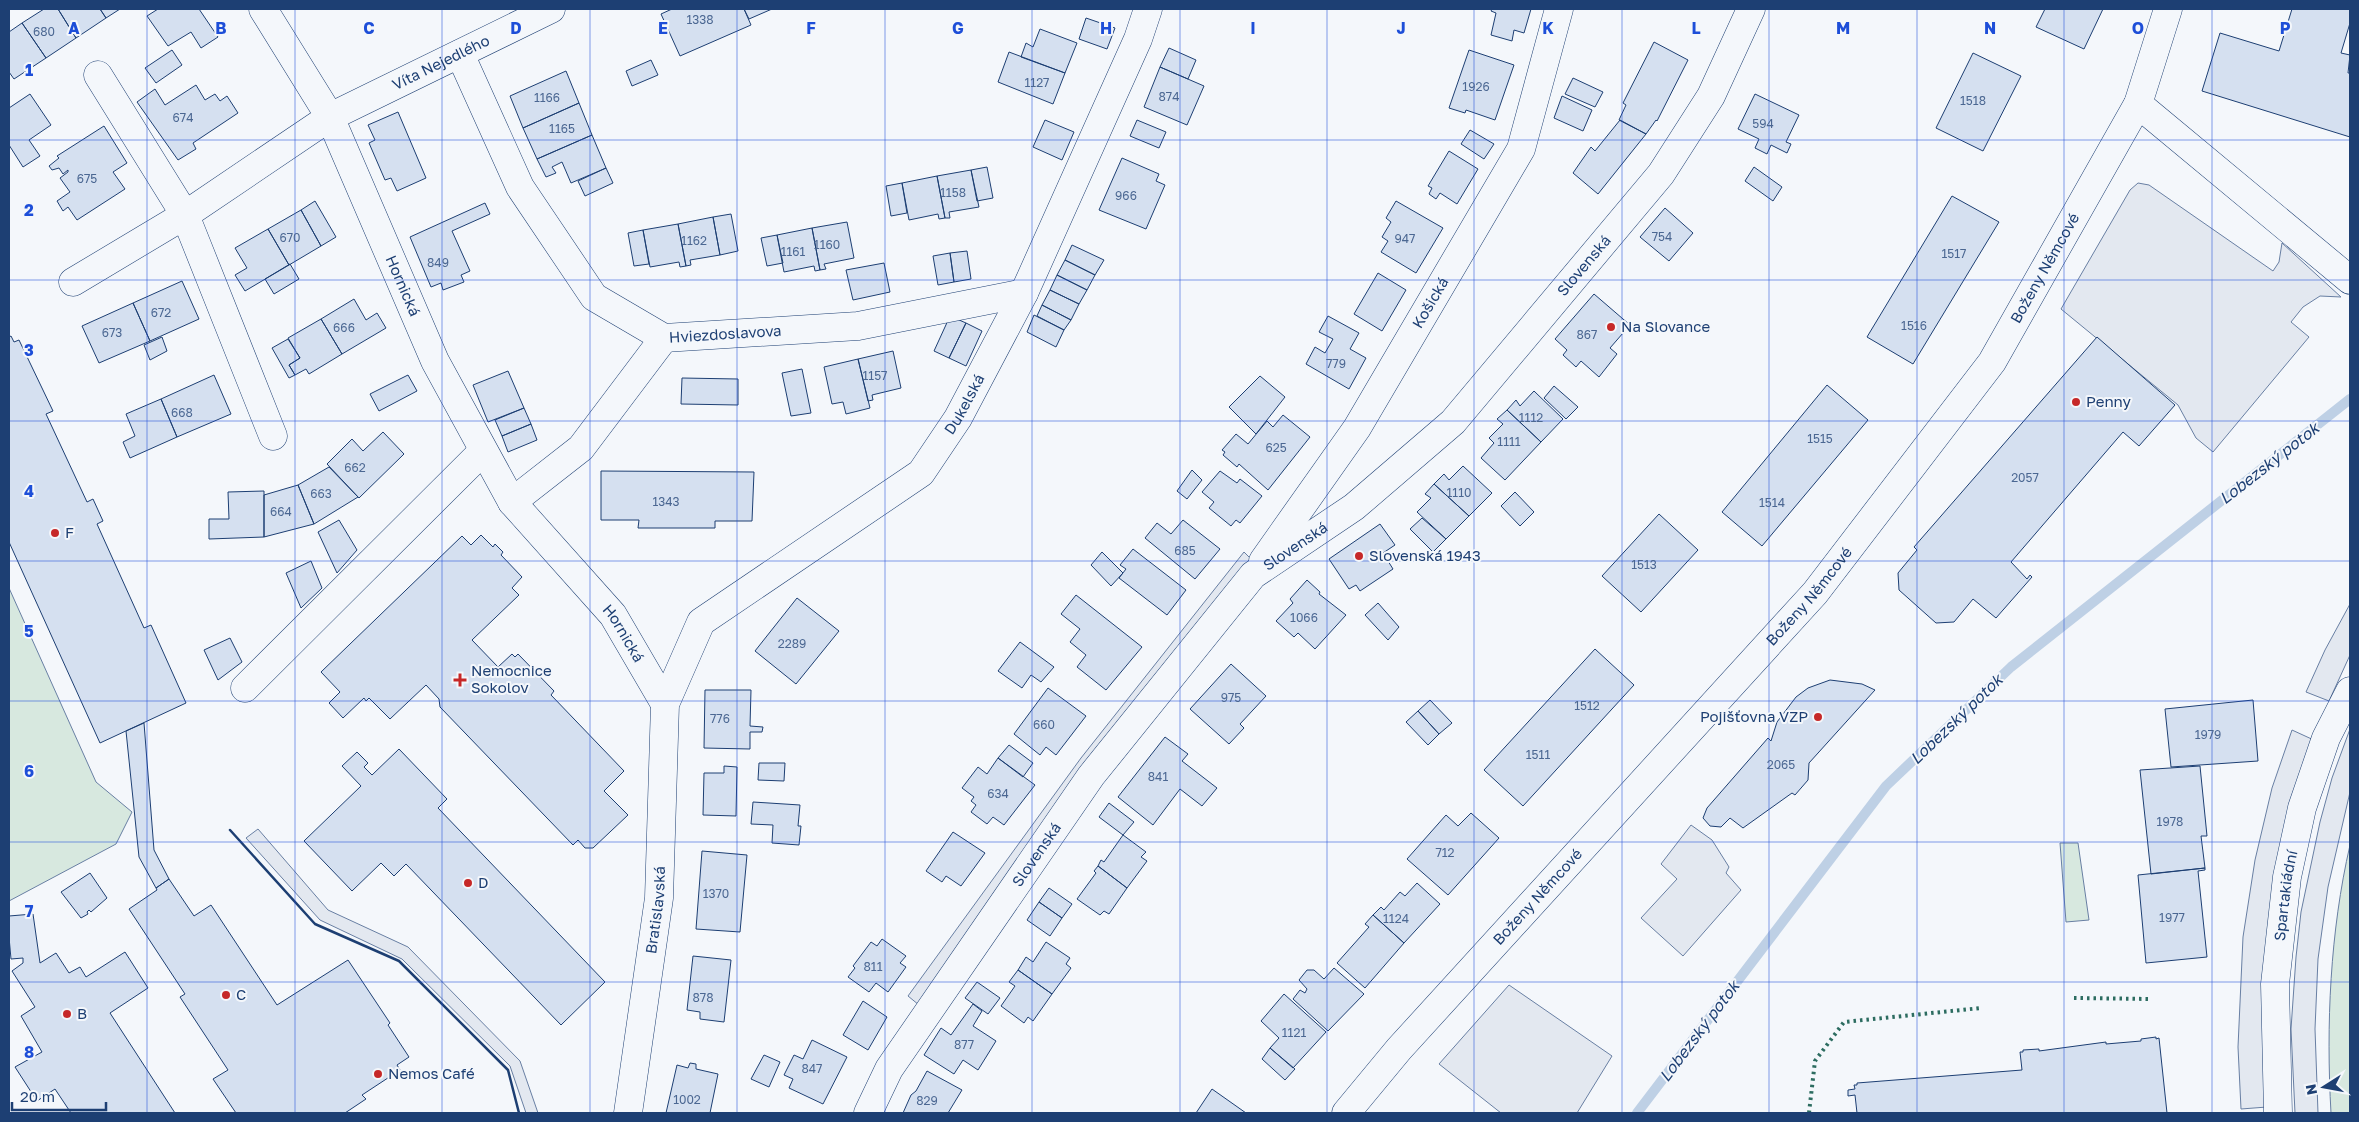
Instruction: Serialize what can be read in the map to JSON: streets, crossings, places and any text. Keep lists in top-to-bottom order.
{
  "streets": {
    "street": [
      "Víta Nejedlého",
      "Slovenská",
      "Boženy Němcové",
      "Hornická",
      "Košická",
      "Hviezdoslavova",
      "Dukelská",
      "Spartakiádní",
      "Bratislavská"
    ]
  },
  "crossings": [
    ["Víta Nejedlého", "Hornická"],
    ["Víta Nejedlého", "Hviezdoslavova"],
    ["Slovenská", "Košická"],
    ["Hornická", "Dukelská"],
    ["Hornická", "Bratislavská"],
    ["Hviezdoslavova", "Dukelská"],
    ["Dukelská", "Bratislavská"]
  ],
  "water": ["Lobezský potok"],
  "places": {
    "other": [
      "Na Slovance",
      "Penny",
      "F",
      "Slovenská 1943",
      "Pojišťovna VZP",
      "D",
      "C",
      "B",
      "Nemos Café"
    ],
    "health": ["Nemocnice Sokolov"]
  },
  "house_numbers": [
    "1338",
    "680",
    "1127",
    "1926",
    "874",
    "1166",
    "1518",
    "674",
    "594",
    "1165",
    "675",
    "1158",
    "966",
    "754",
    "670",
    "947",
    "1162",
    "1160",
    "1161",
    "1517",
    "849",
    "672",
    "1516",
    "666",
    "673",
    "867",
    "779",
    "1157",
    "668",
    "1112",
    "1515",
    "1111",
    "625",
    "662",
    "2057",
    "1110",
    "663",
    "1343",
    "1514",
    "664",
    "685",
    "1513",
    "1066",
    "2289",
    "975",
    "1512",
    "776",
    "660",
    "1979",
    "1511",
    "2065",
    "841",
    "634",
    "1978",
    "712",
    "1370",
    "1977",
    "1124",
    "811",
    "878",
    "1121",
    "877",
    "847",
    "1002",
    "829"
  ],
  "scale_bar": "20 m",
  "north": "left",
  "grid": {
    "columns": [
      "A",
      "B",
      "C",
      "D",
      "E",
      "F",
      "G",
      "H",
      "I",
      "J",
      "K",
      "L",
      "M",
      "N",
      "O",
      "P"
    ],
    "rows": [
      "1",
      "2",
      "3",
      "4",
      "5",
      "6",
      "7",
      "8"
    ]
  }
}
